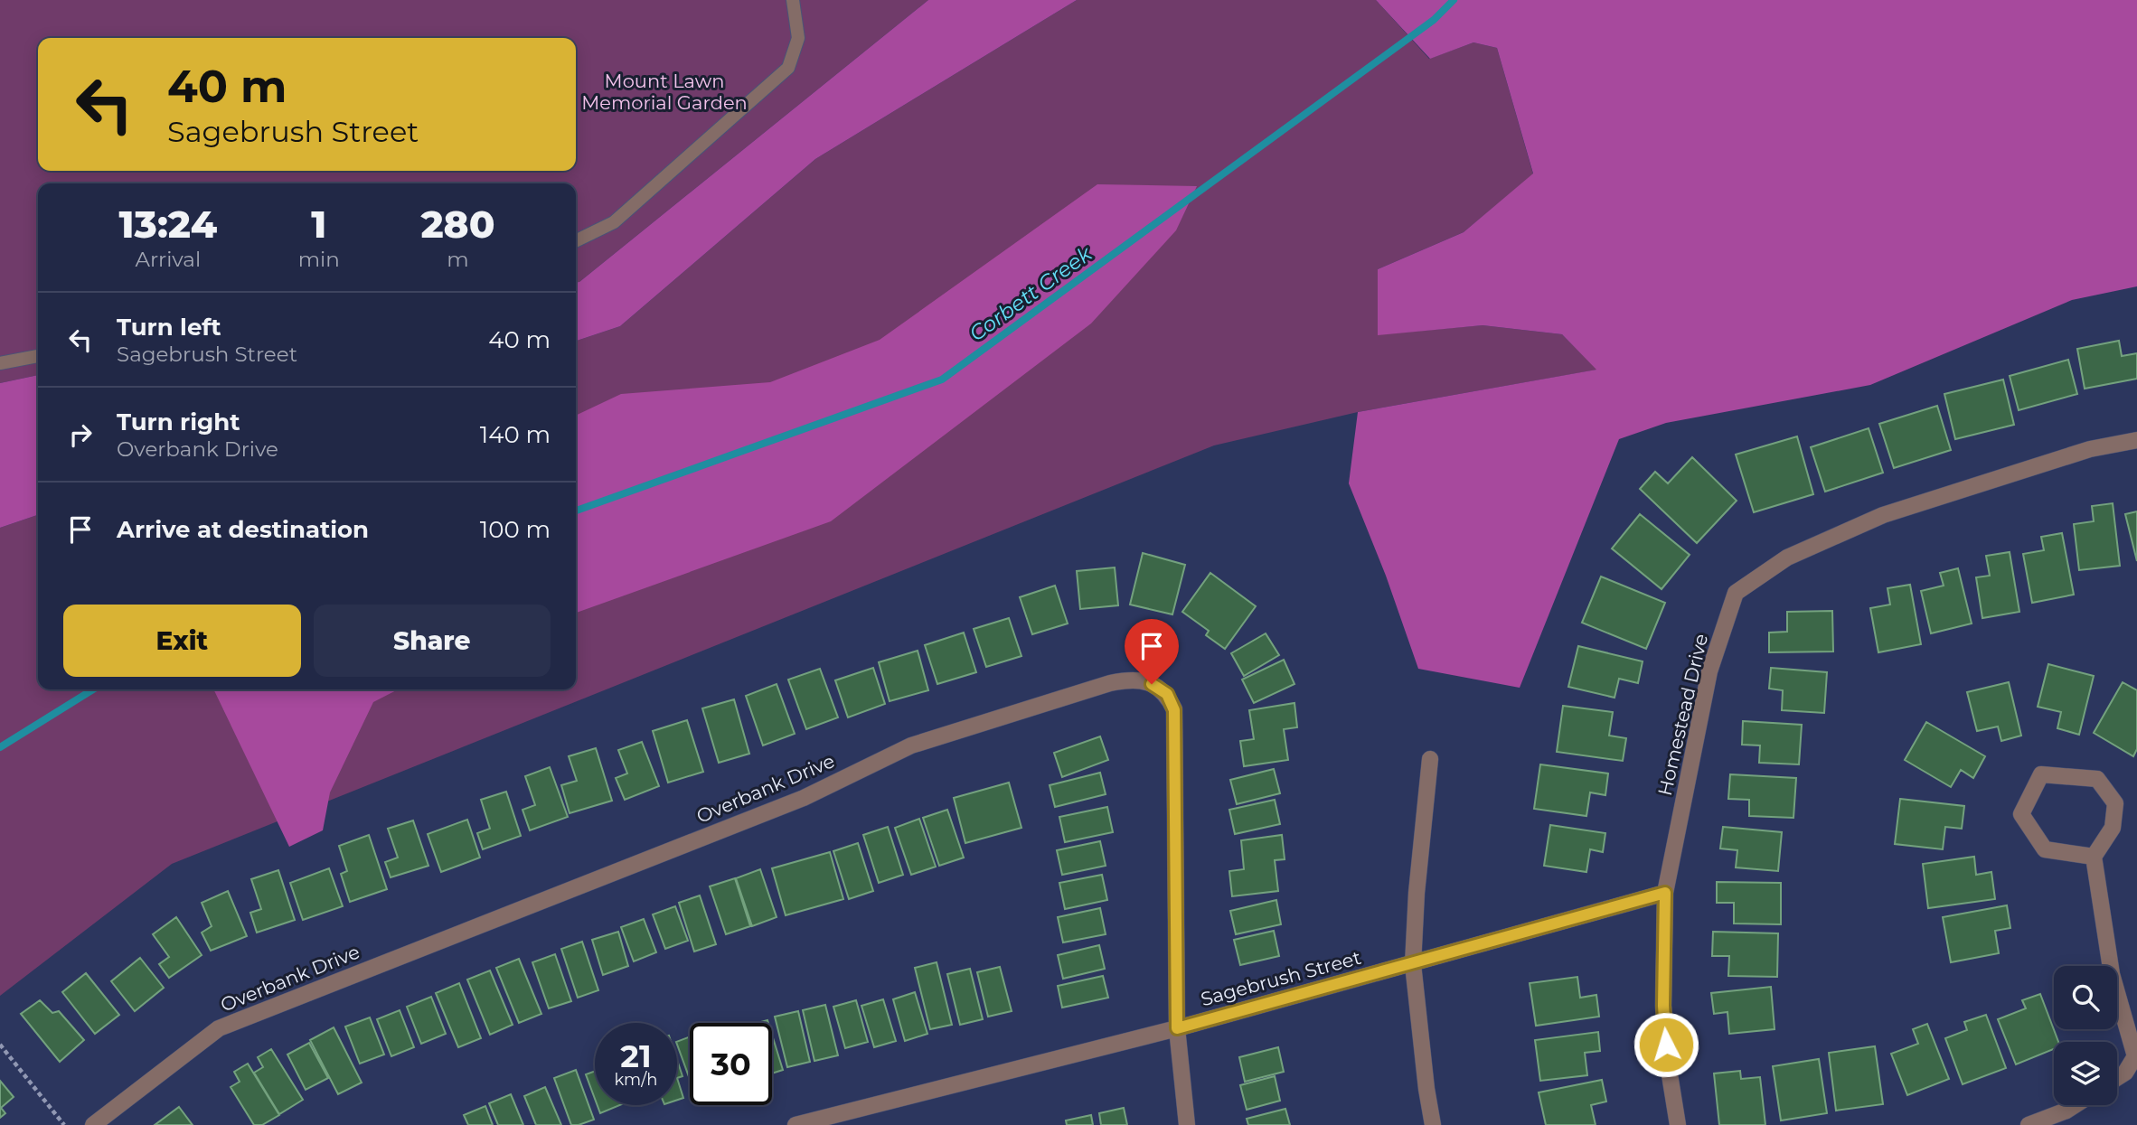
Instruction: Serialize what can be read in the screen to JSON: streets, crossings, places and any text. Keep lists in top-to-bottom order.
{
  "streets": {
    "street": ["Homestead Drive", "Overbank Drive", "Sagebrush Street"]
  },
  "crossings": [
    ["Homestead Drive", "Sagebrush Street"],
    ["Overbank Drive", "Sagebrush Street"]
  ],
  "water": ["Corbett Creek"],
  "parks": ["Mount Lawn Memorial Garden"],
  "page": {
    "turn": ["40 m", "Sagebrush Street"],
    "eta": [
      "13:24",
      "Arrival",
      "1",
      "min",
      "280",
      "m"
    ],
    "list": [
      {
        "name": "Turn left",
        "note": "Sagebrush Street",
        "value": "40 m"
      },
      {
        "name": "Turn right",
        "note": "Overbank Drive",
        "value": "140 m"
      },
      {
        "name": "Arrive at destination",
        "value": "100 m"
      }
    ],
    "buttons": ["Exit", "Share"],
    "speed": "21 km/h",
    "limit": "30"
  }
}
